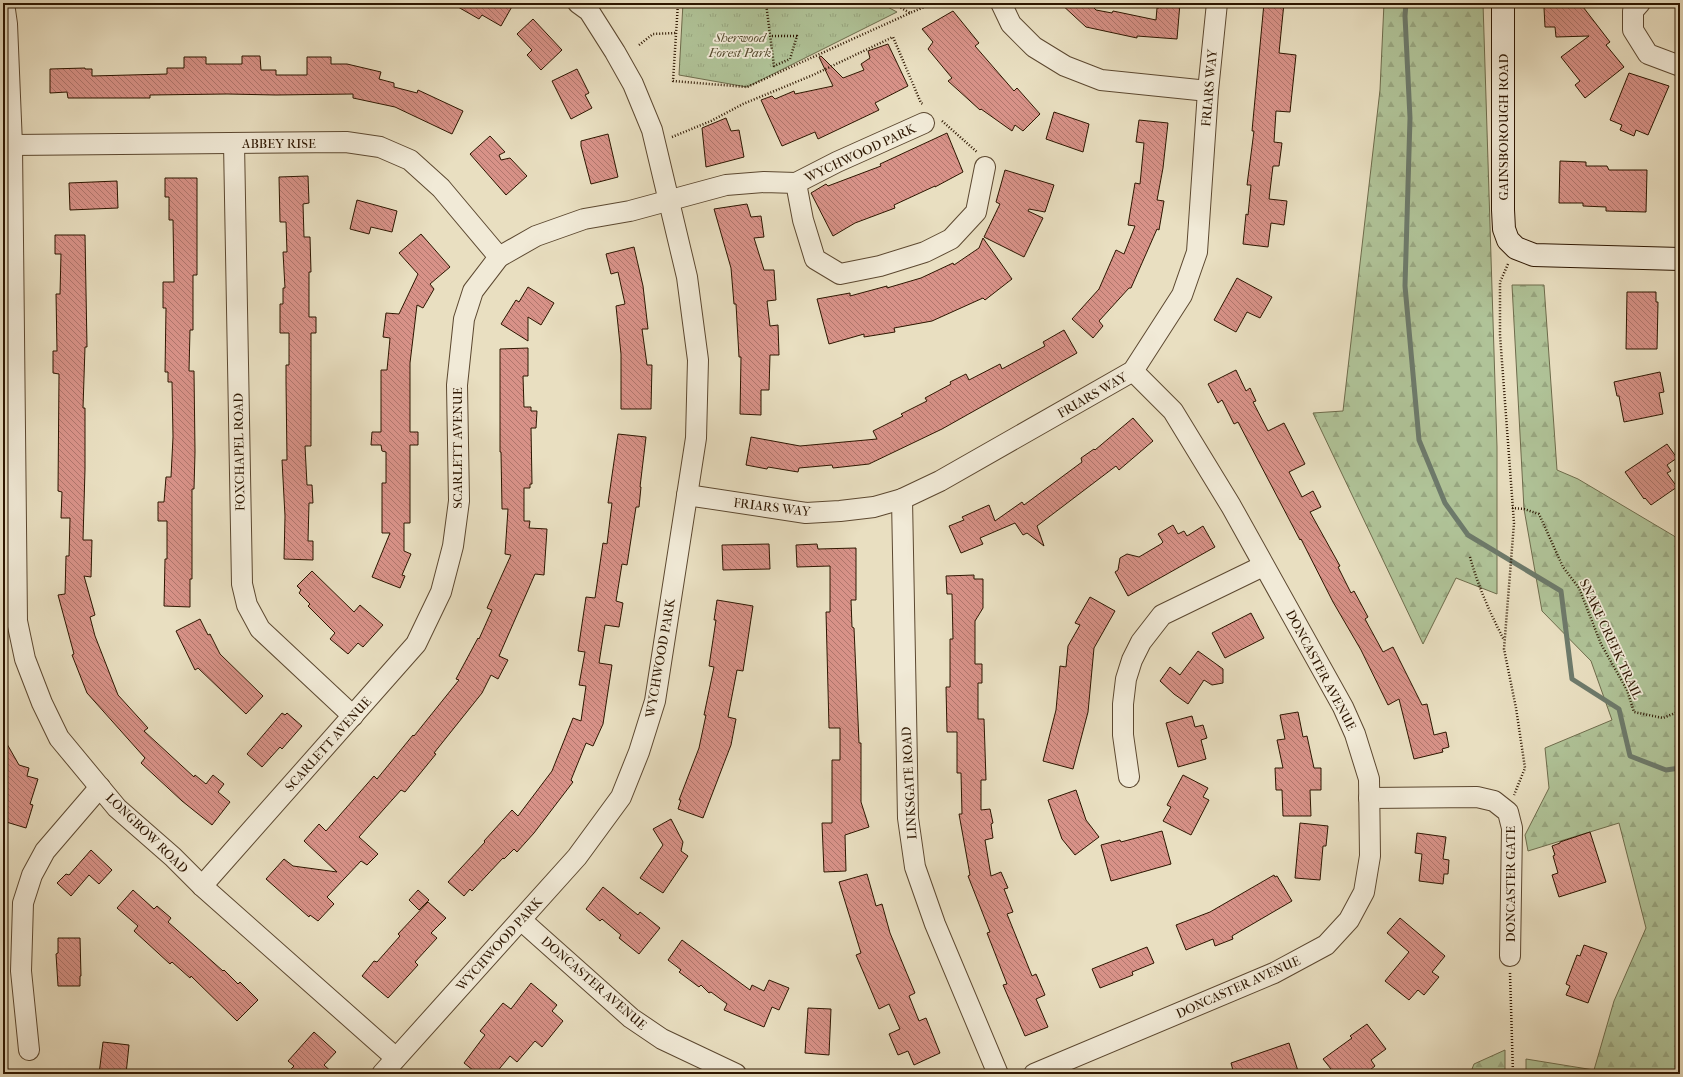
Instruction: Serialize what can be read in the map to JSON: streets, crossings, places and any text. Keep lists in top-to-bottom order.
{
  "streets": {
    "street": [
      "FRIARS WAY",
      "GAINSBOROUGH ROAD",
      "ABBEY RISE",
      "WYCHWOOD PARK",
      "SCARLETT AVENUE",
      "FOXCHAPEL ROAD",
      "DONCASTER AVENUE",
      "LINKSGATE ROAD",
      "LONGBOW ROAD",
      "DONCASTER GATE"
    ],
    "path": ["SNAKE CREEK TRAIL"]
  },
  "crossings": [
    ["FRIARS WAY", "WYCHWOOD PARK"],
    ["FRIARS WAY", "DONCASTER AVENUE"],
    ["FRIARS WAY", "LINKSGATE ROAD"],
    ["ABBEY RISE", "SCARLETT AVENUE"],
    ["ABBEY RISE", "FOXCHAPEL ROAD"],
    ["ABBEY RISE", "LONGBOW ROAD"],
    ["WYCHWOOD PARK", "SCARLETT AVENUE"],
    ["WYCHWOOD PARK", "DONCASTER AVENUE"],
    ["WYCHWOOD PARK", "LONGBOW ROAD"],
    ["SCARLETT AVENUE", "FOXCHAPEL ROAD"],
    ["SCARLETT AVENUE", "LONGBOW ROAD"],
    ["DONCASTER AVENUE", "DONCASTER GATE"]
  ],
  "parks": ["Sherwood Forest Park"]
}
